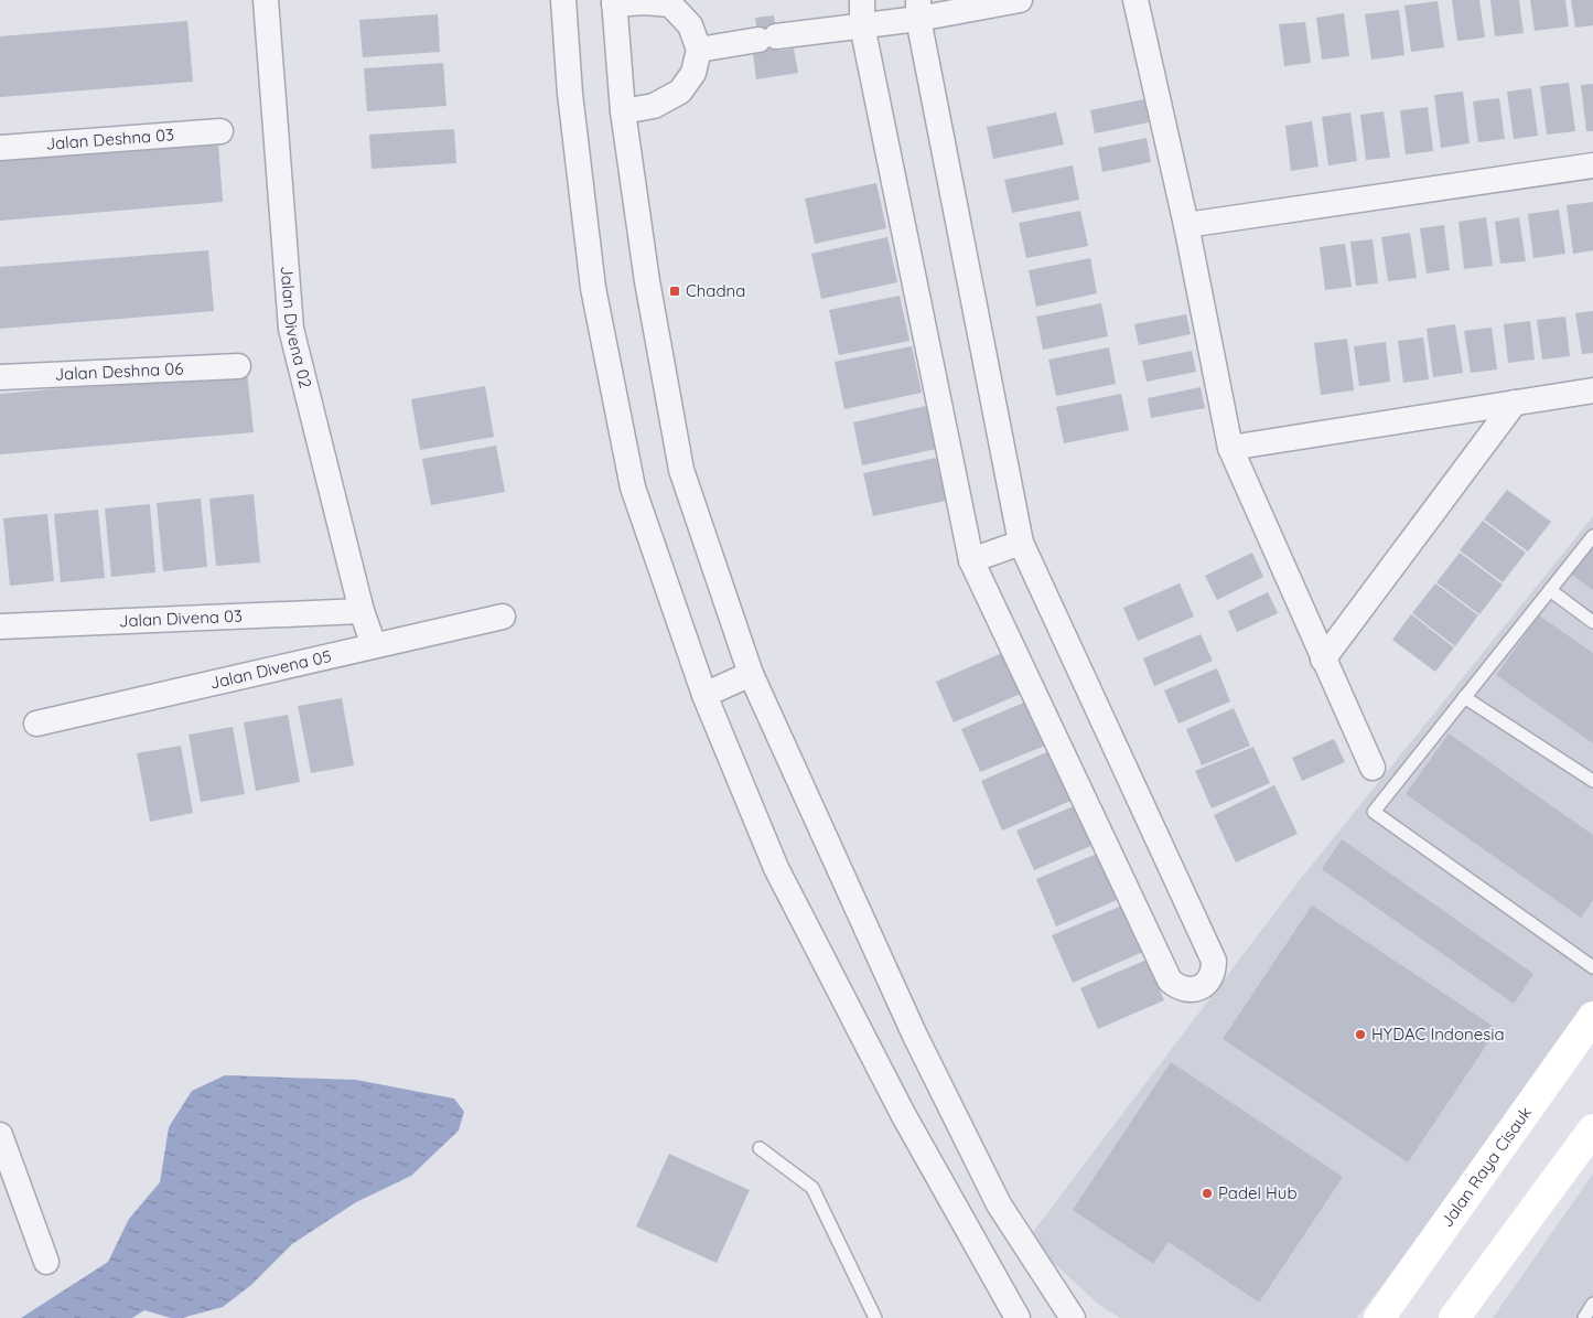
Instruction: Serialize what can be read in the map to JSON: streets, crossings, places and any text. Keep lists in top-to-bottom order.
{
  "streets": {
    "main road": ["Jalan Raya Cisauk"],
    "street": [
      "Jalan Deshna 03",
      "Jalan Divena 02",
      "Jalan Deshna 06",
      "Jalan Divena 03",
      "Jalan Divena 05"
    ]
  },
  "crossings": [
    ["Jalan Divena 02", "Jalan Divena 03"],
    ["Jalan Divena 02", "Jalan Divena 05"]
  ],
  "places": {
    "transit": ["Chadna"],
    "other": ["HYDAC Indonesia", "Padel Hub"]
  }
}
